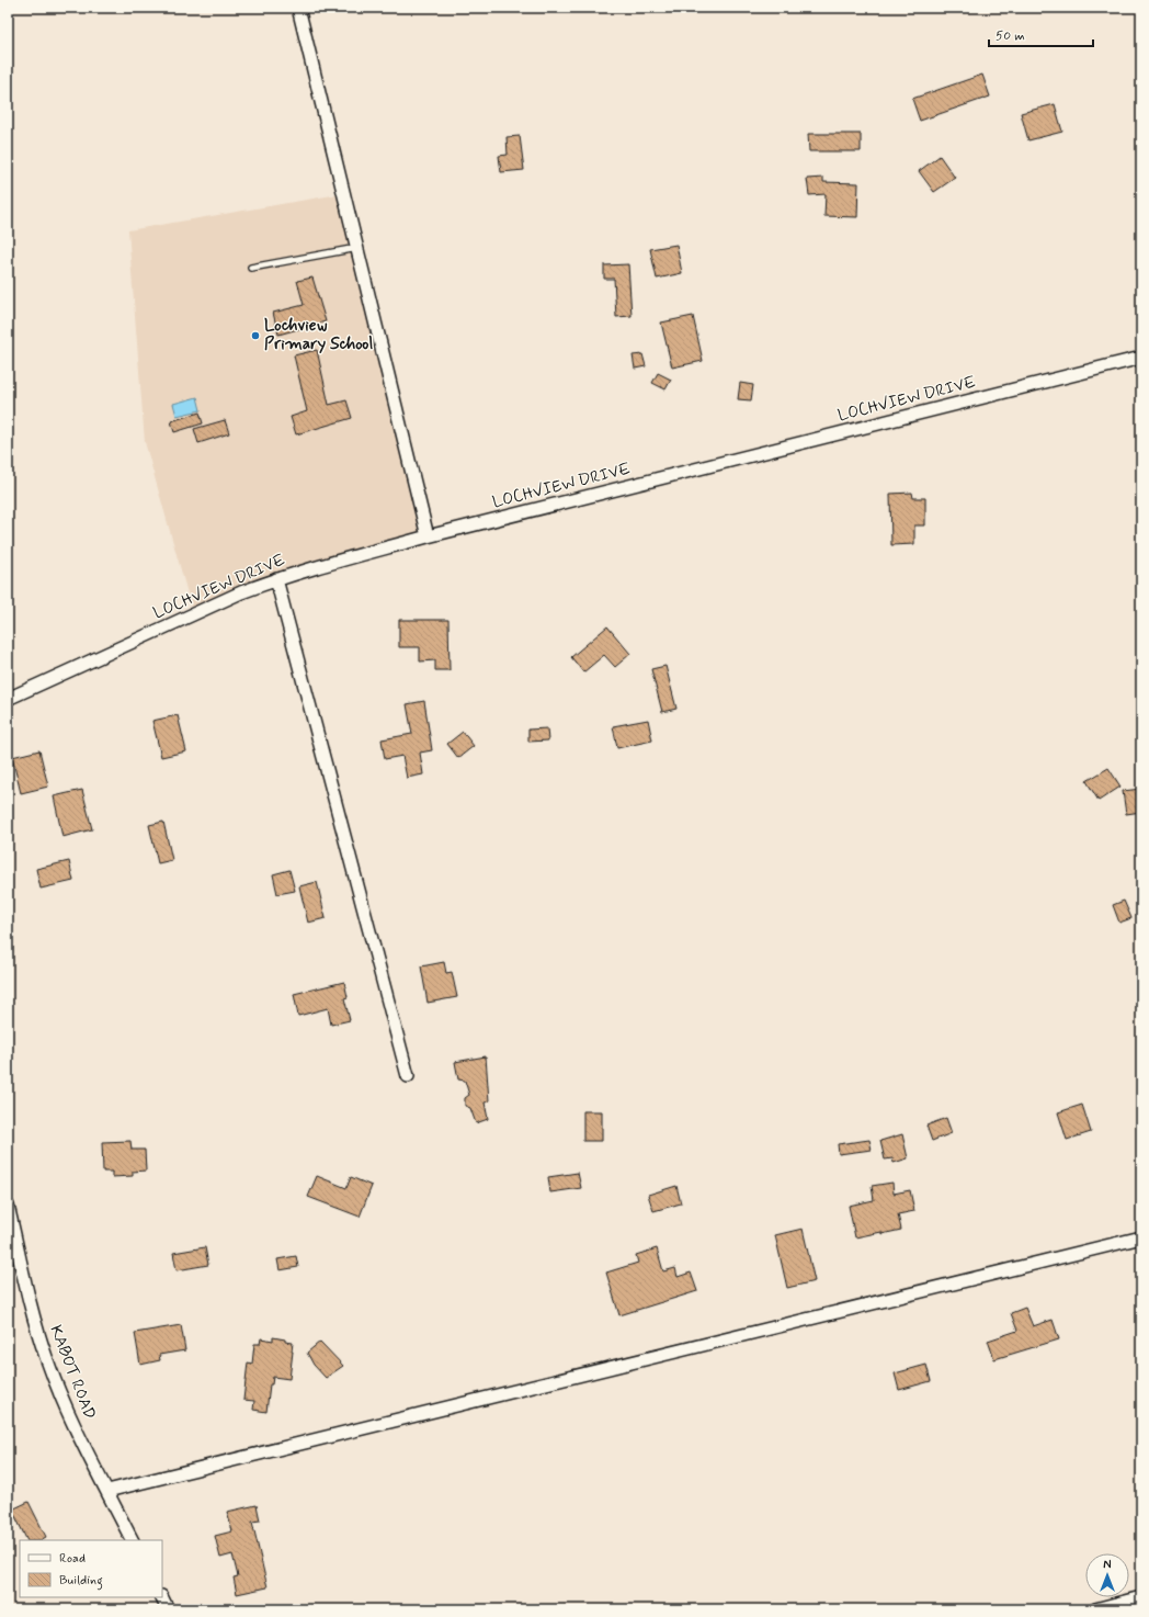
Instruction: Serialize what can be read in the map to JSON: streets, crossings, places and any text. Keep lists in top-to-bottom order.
{
  "streets": {
    "street": ["LOCHVIEW DRIVE", "KABOT ROAD"]
  },
  "places": ["Lochview Primary School"],
  "legend": ["Road", "Building"],
  "scale_bar": "50 m",
  "north": "top"
}
